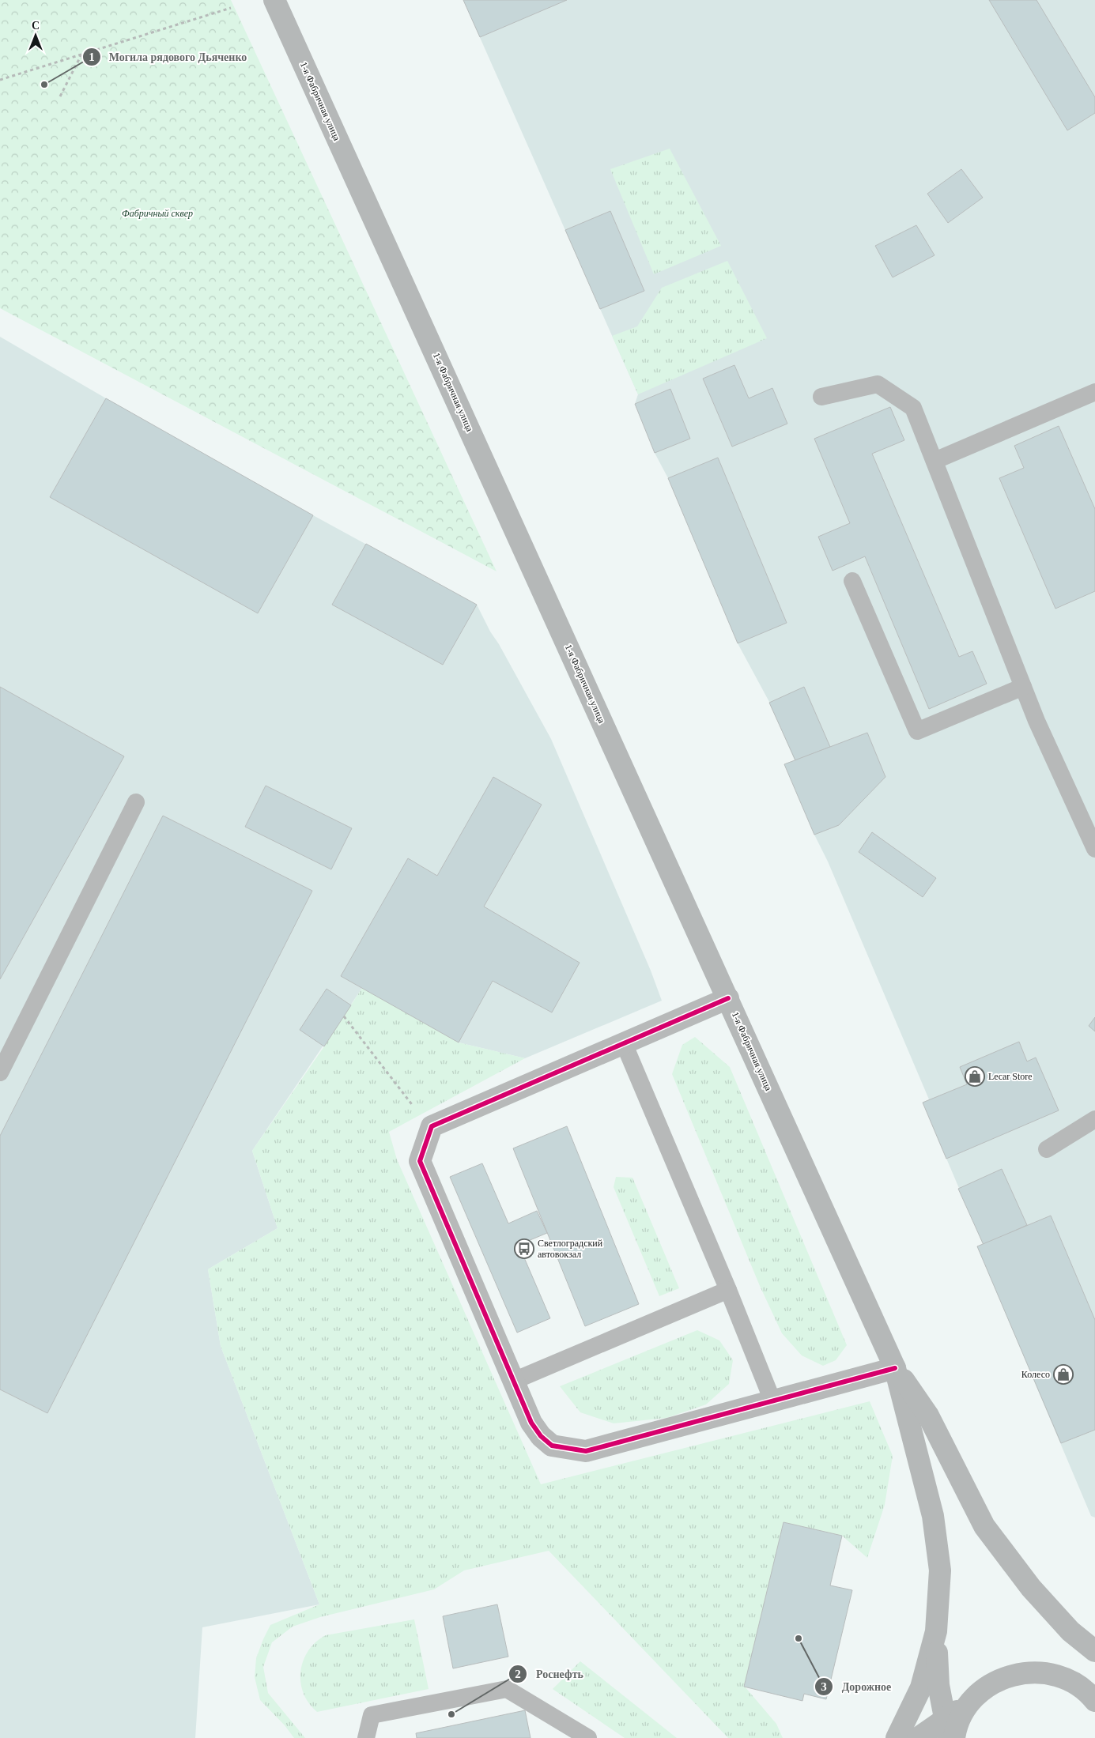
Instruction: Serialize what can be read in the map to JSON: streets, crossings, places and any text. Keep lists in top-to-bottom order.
{
  "streets": {
    "main road": ["1-я Фабричная улица"]
  },
  "parks": ["Фабричный сквер"],
  "places": {
    "other": ["Могила рядового Дьяченко", "Дорожное", "Роснефть"],
    "shop": ["Lecar Store", "Колесо"],
    "bus stop": ["Светлоградский автовокзал"]
  },
  "north": "top"
}
